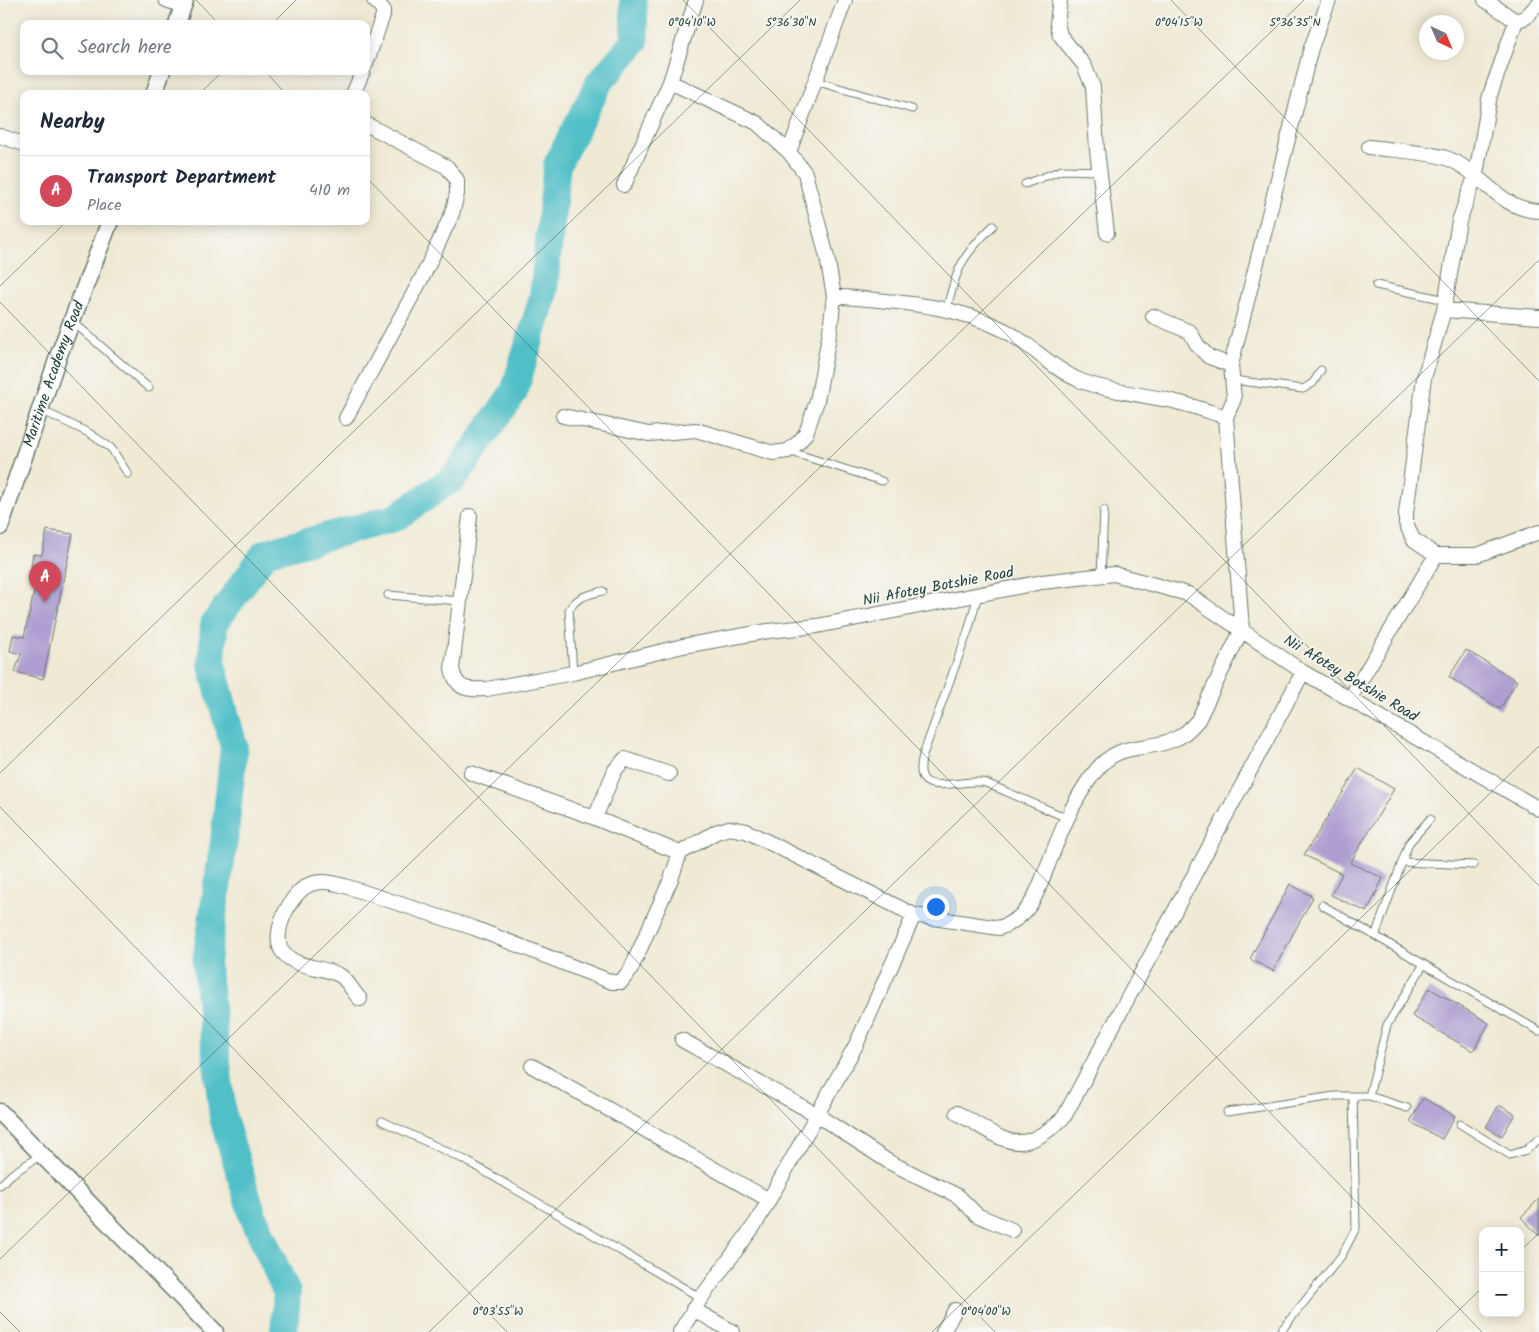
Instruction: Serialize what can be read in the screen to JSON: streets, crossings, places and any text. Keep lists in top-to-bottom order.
{
  "streets": {
    "street": ["Maritime Academy Road", "Nii Afotey Botshie Road"]
  },
  "north": "bottom right",
  "page": {
    "search": "Search here",
    "heading": "Nearby",
    "list": [
      {
        "mark": "A",
        "name": "Transport Department",
        "note": "Place",
        "value": "410 m"
      }
    ],
    "pins": "A",
    "map_buttons": ["+", "−"]
  },
  "coordinates": [
    "5°36'30\"N",
    "5°36'35\"N",
    "0°04'10\"W",
    "0°04'15\"W",
    "0°03'55\"W",
    "0°04'00\"W"
  ]
}
